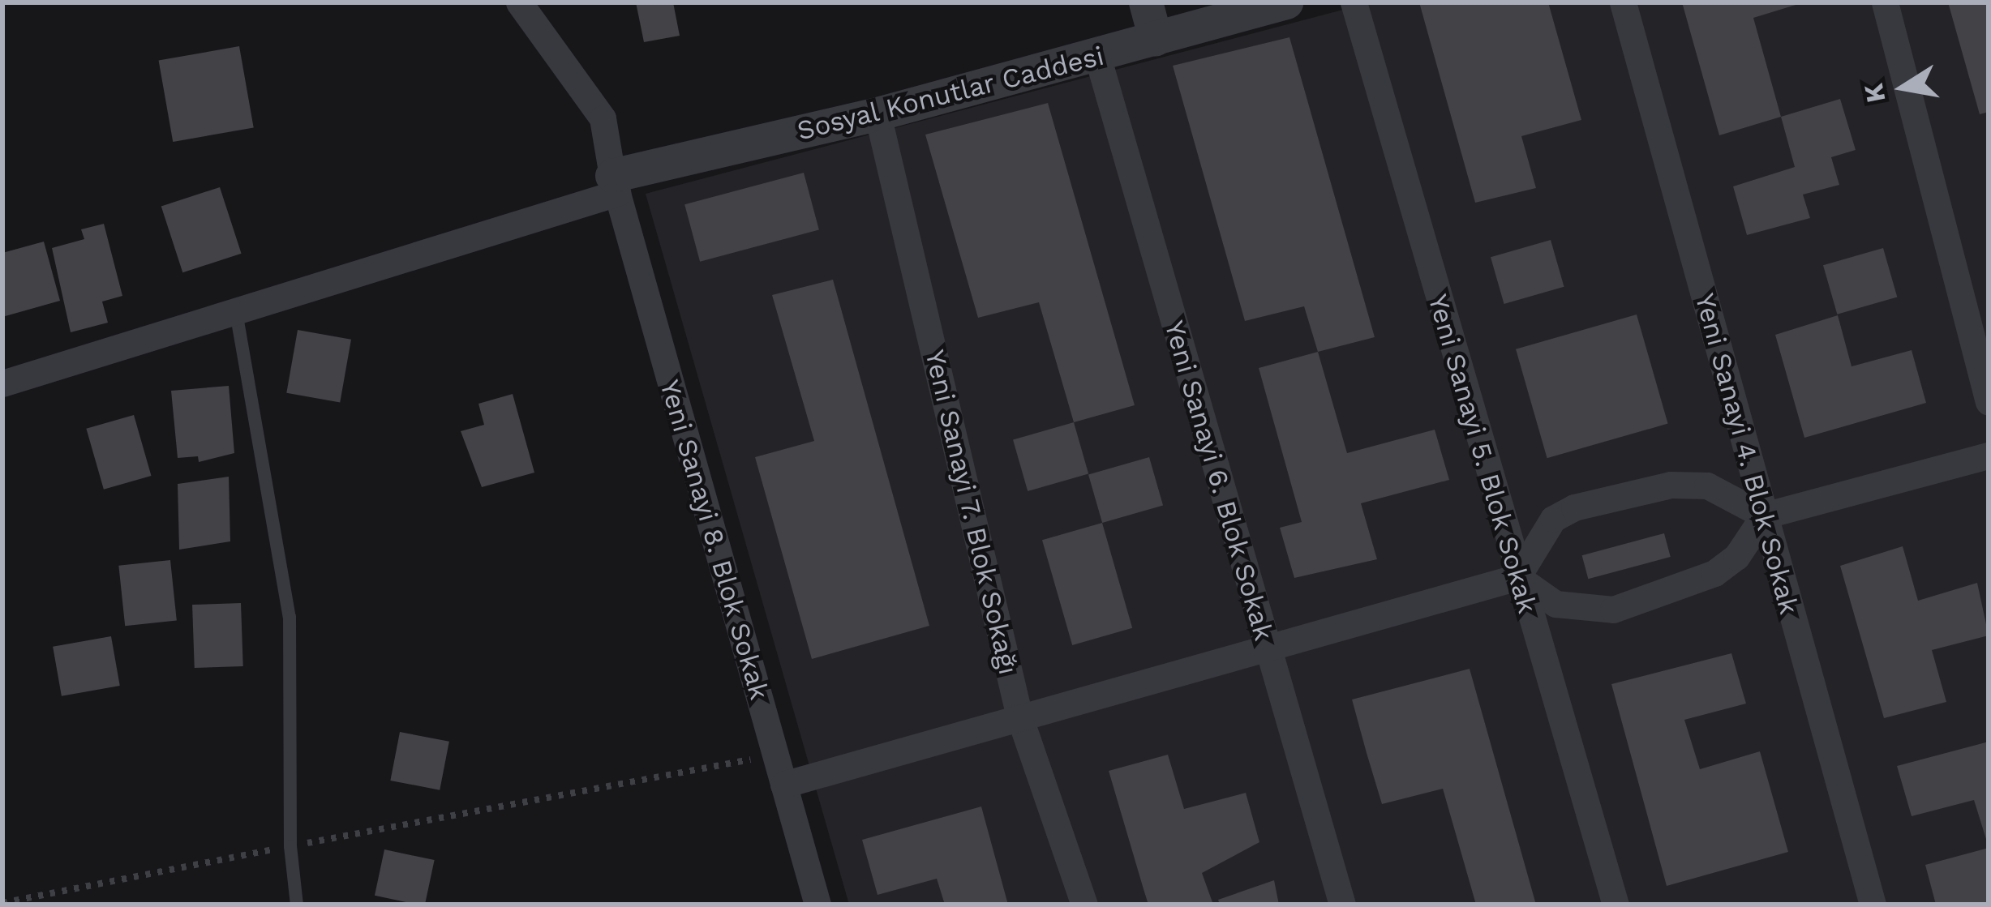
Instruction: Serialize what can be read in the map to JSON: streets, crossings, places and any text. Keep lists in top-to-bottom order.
{
  "streets": {
    "street": [
      "Sosyal Konutlar Caddesi",
      "Yeni Sanayi 5. Blok Sokak",
      "Yeni Sanayi 4. Blok Sokak",
      "Yeni Sanayi 6. Blok Sokak",
      "Yeni Sanayi 7. Blok Sokağı",
      "Yeni Sanayi 8. Blok Sokak"
    ]
  },
  "crossings": [
    ["Sosyal Konutlar Caddesi", "Yeni Sanayi 6. Blok Sokak"],
    ["Sosyal Konutlar Caddesi", "Yeni Sanayi 7. Blok Sokağı"],
    ["Sosyal Konutlar Caddesi", "Yeni Sanayi 8. Blok Sokak"]
  ],
  "north": "left"
}
